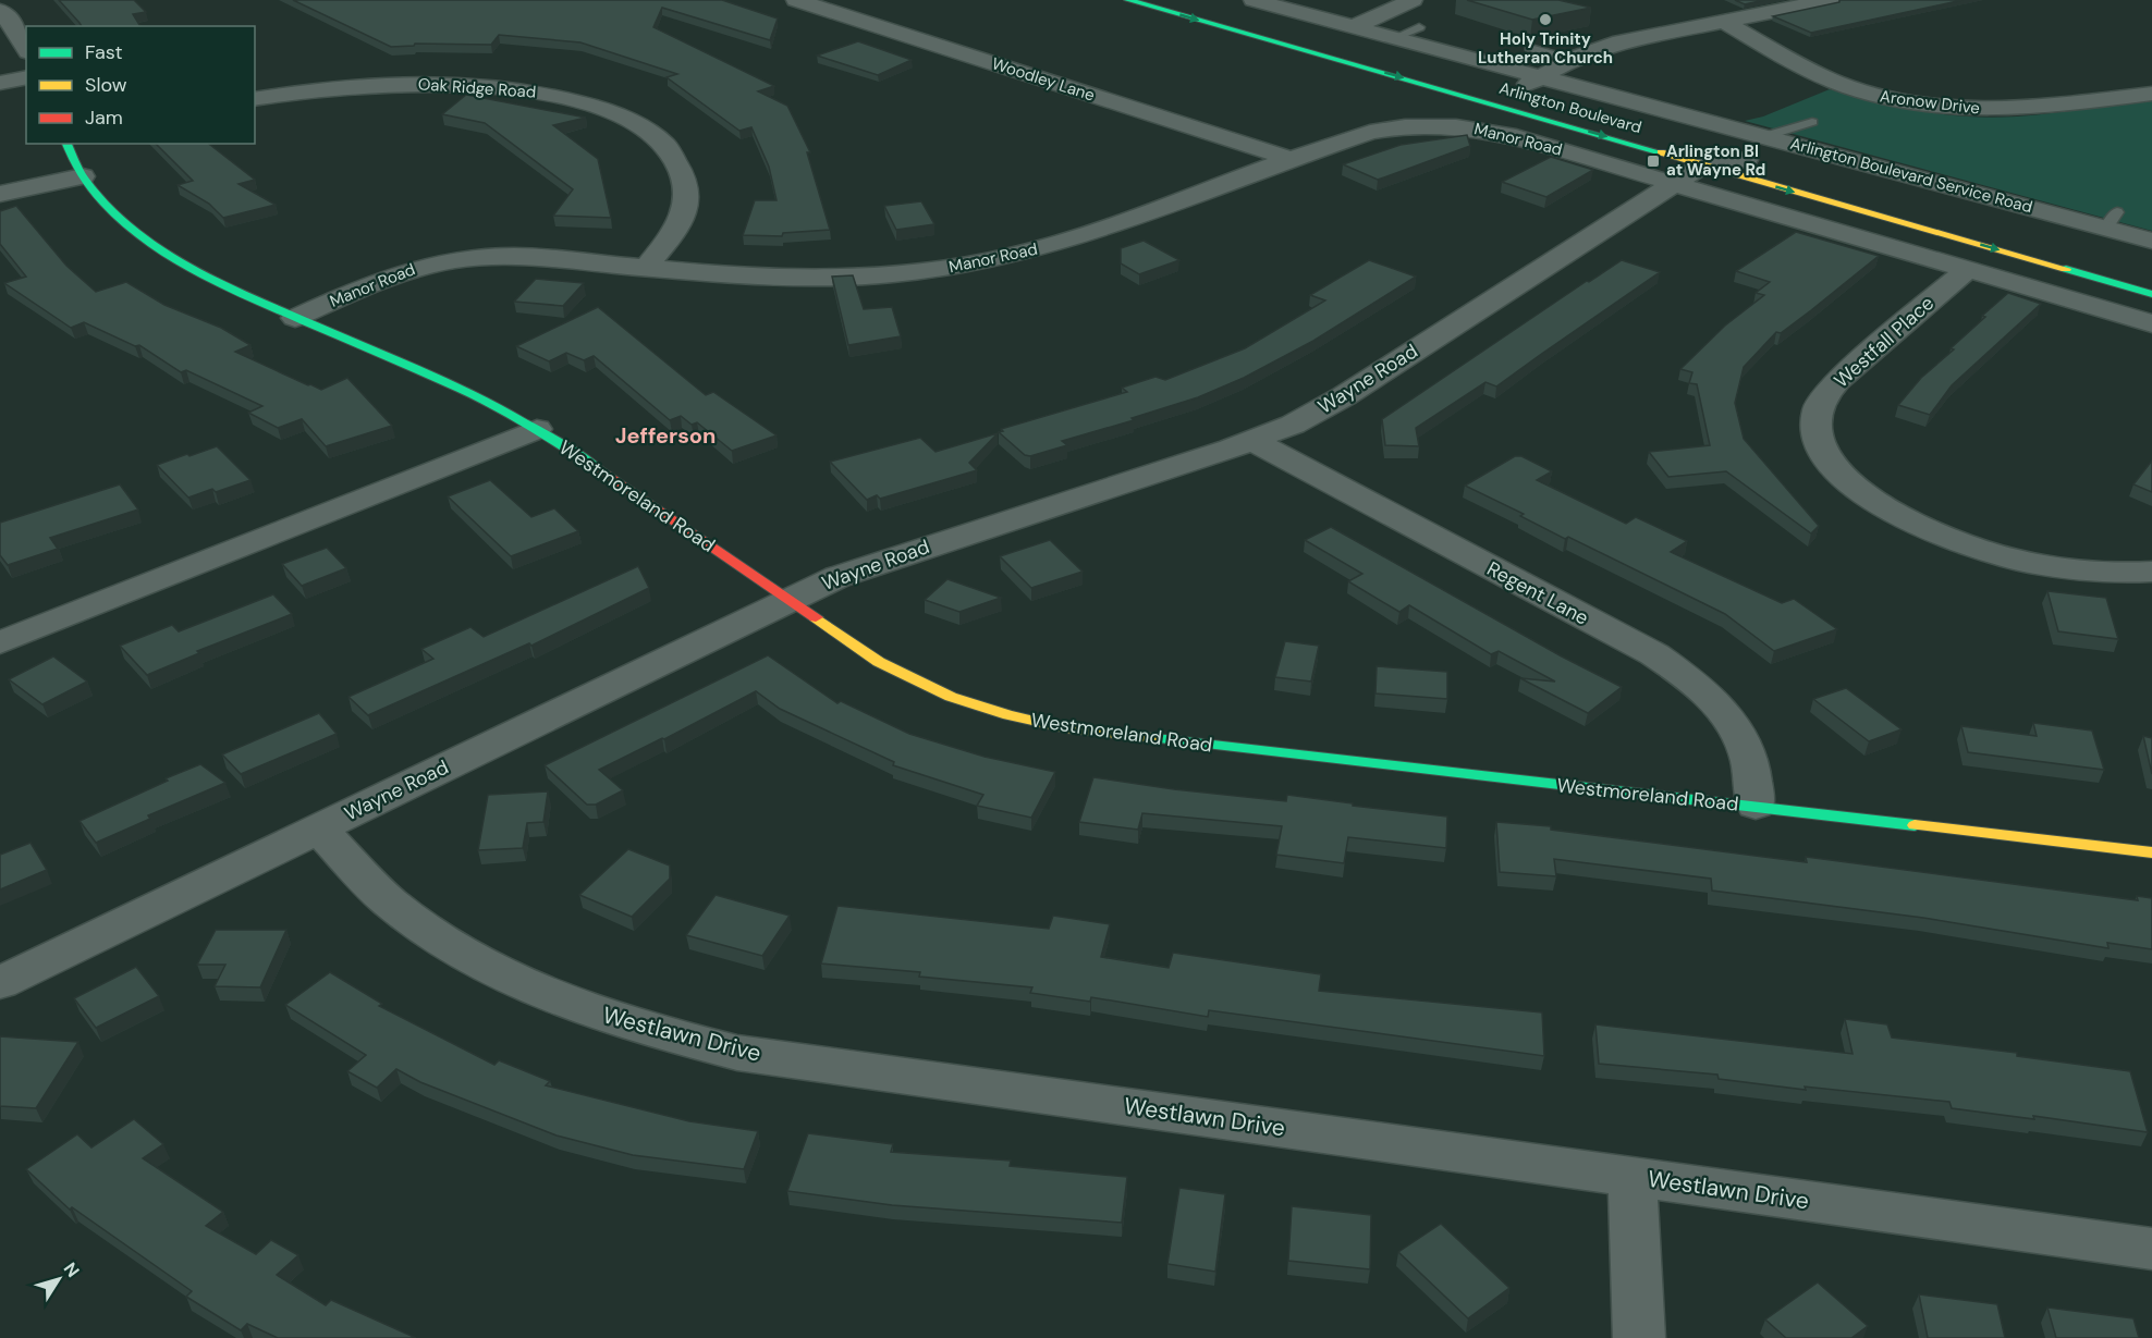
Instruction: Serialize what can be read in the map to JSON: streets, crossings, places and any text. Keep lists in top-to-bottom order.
{
  "streets": {
    "main road": ["Arlington Boulevard", "Westmoreland Road"],
    "street": [
      "Woodley Lane",
      "Oak Ridge Road",
      "Aronow Drive",
      "Manor Road",
      "Arlington Boulevard Service Road",
      "Westfall Place",
      "Wayne Road",
      "Regent Lane",
      "Westlawn Drive"
    ]
  },
  "crossings": [
    ["Woodley Lane", "Manor Road"],
    ["Oak Ridge Road", "Manor Road"],
    ["Arlington Boulevard", "Manor Road"],
    ["Arlington Boulevard", "Wayne Road"],
    ["Manor Road", "Wayne Road"],
    ["Manor Road", "Westmoreland Road"],
    ["Wayne Road", "Westmoreland Road"],
    ["Wayne Road", "Regent Lane"],
    ["Wayne Road", "Westlawn Drive"],
    ["Westmoreland Road", "Regent Lane"]
  ],
  "one_way": ["Arlington Boulevard"],
  "districts": ["Jefferson"],
  "places": {
    "other": ["Holy Trinity Lutheran Church"],
    "transit": ["Arlington Bl at Wayne Rd"]
  },
  "legend": ["Fast", "Slow", "Jam"],
  "north": "top right"
}
